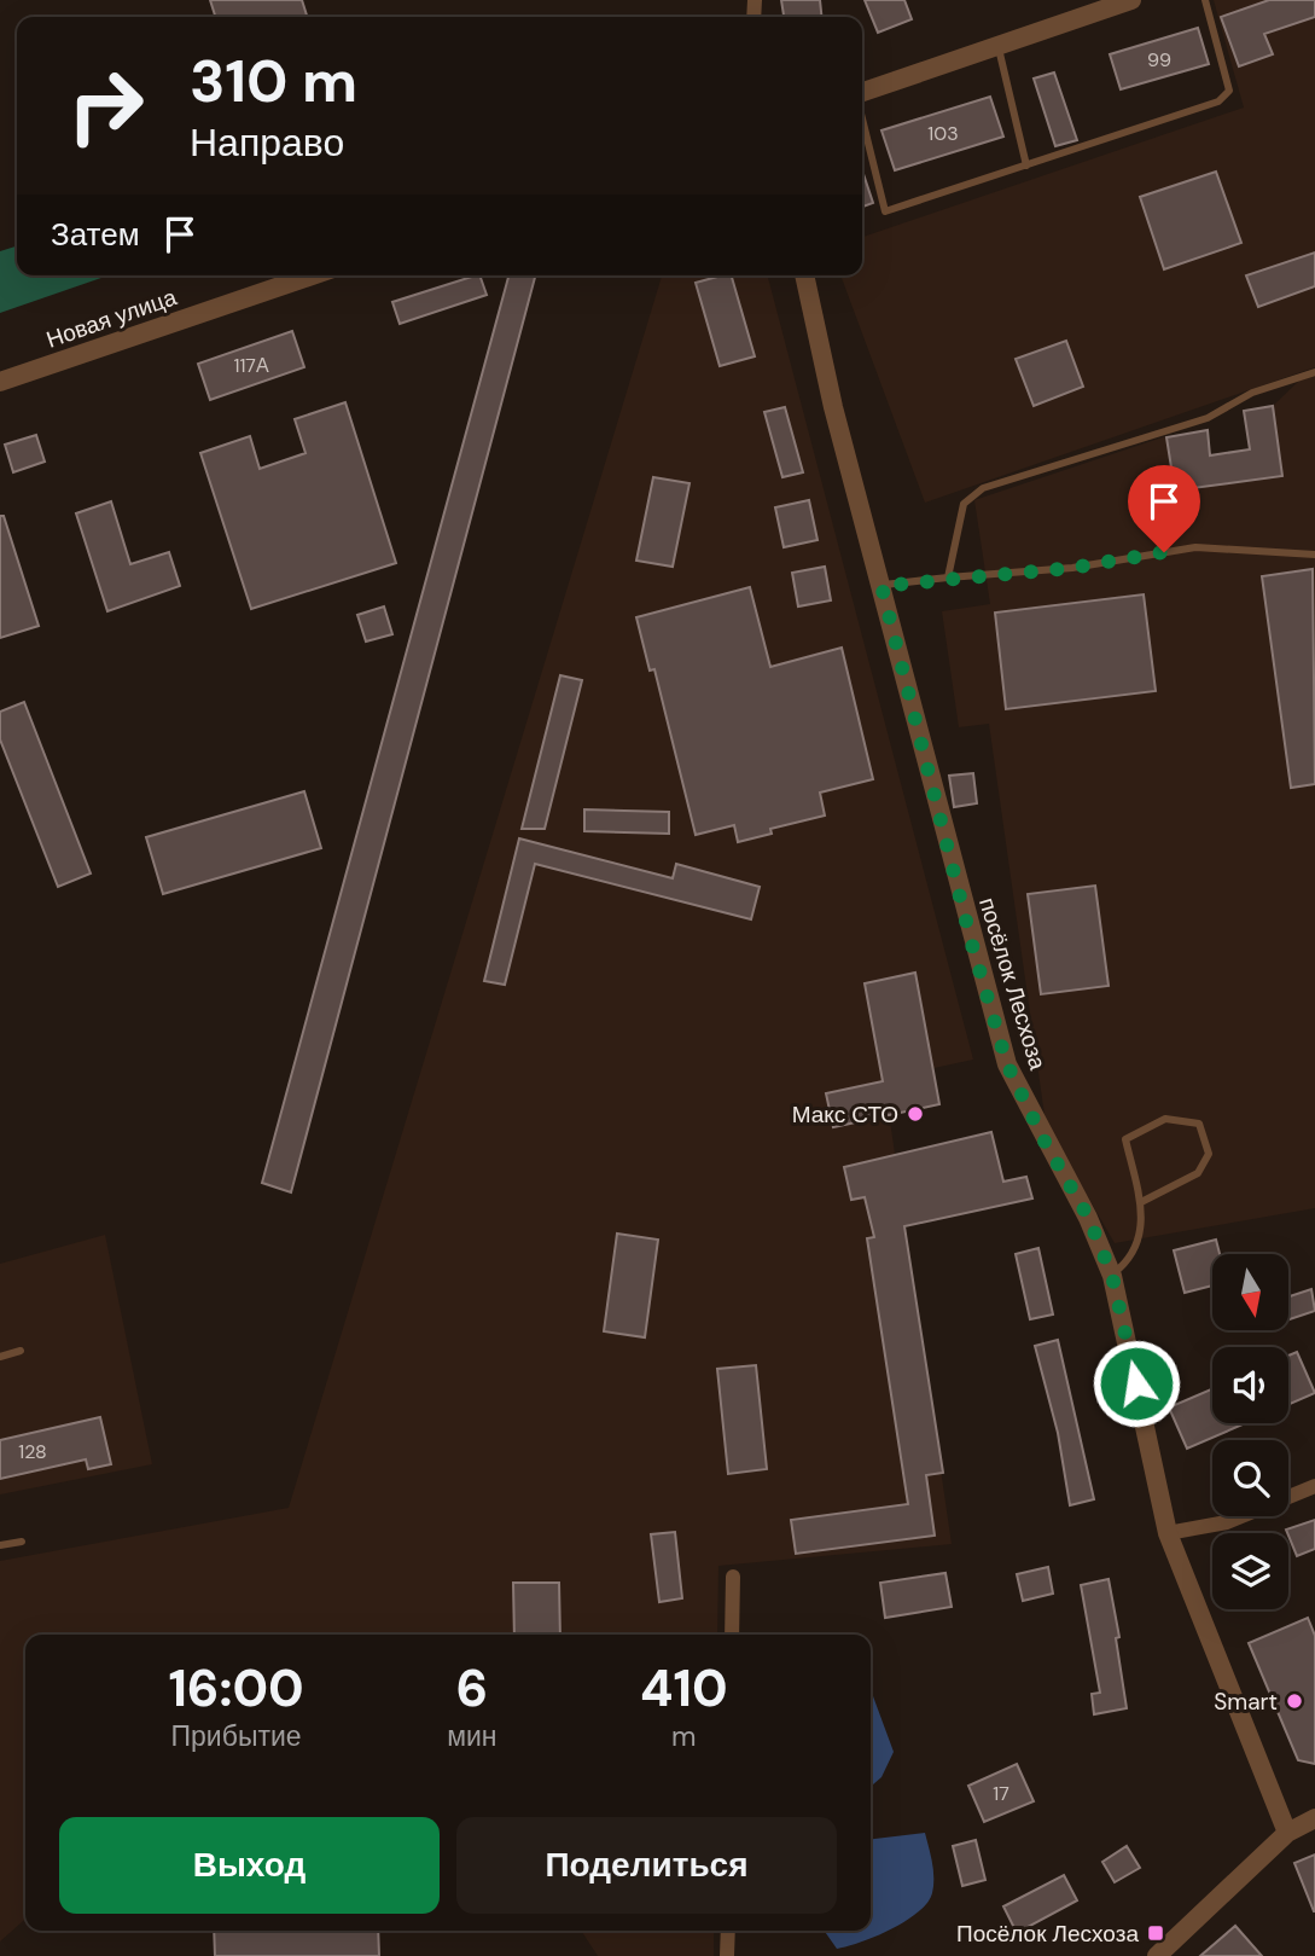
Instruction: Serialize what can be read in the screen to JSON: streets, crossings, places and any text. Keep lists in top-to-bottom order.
{
  "streets": {
    "street": ["Новая улица", "посёлок Лесхоза"]
  },
  "places": {
    "other": ["Макс СТО", "Smart"],
    "transit": ["Посёлок Лесхоза"]
  },
  "house_numbers": [
    "99",
    "103",
    "117А",
    "128",
    "17"
  ],
  "north": "bottom",
  "page": {
    "turn": ["310 m", "Направо"],
    "then": "Затем",
    "eta": [
      "16:00",
      "Прибытие",
      "6",
      "мин",
      "410",
      "m"
    ],
    "buttons": ["Выход", "Поделиться"]
  }
}
